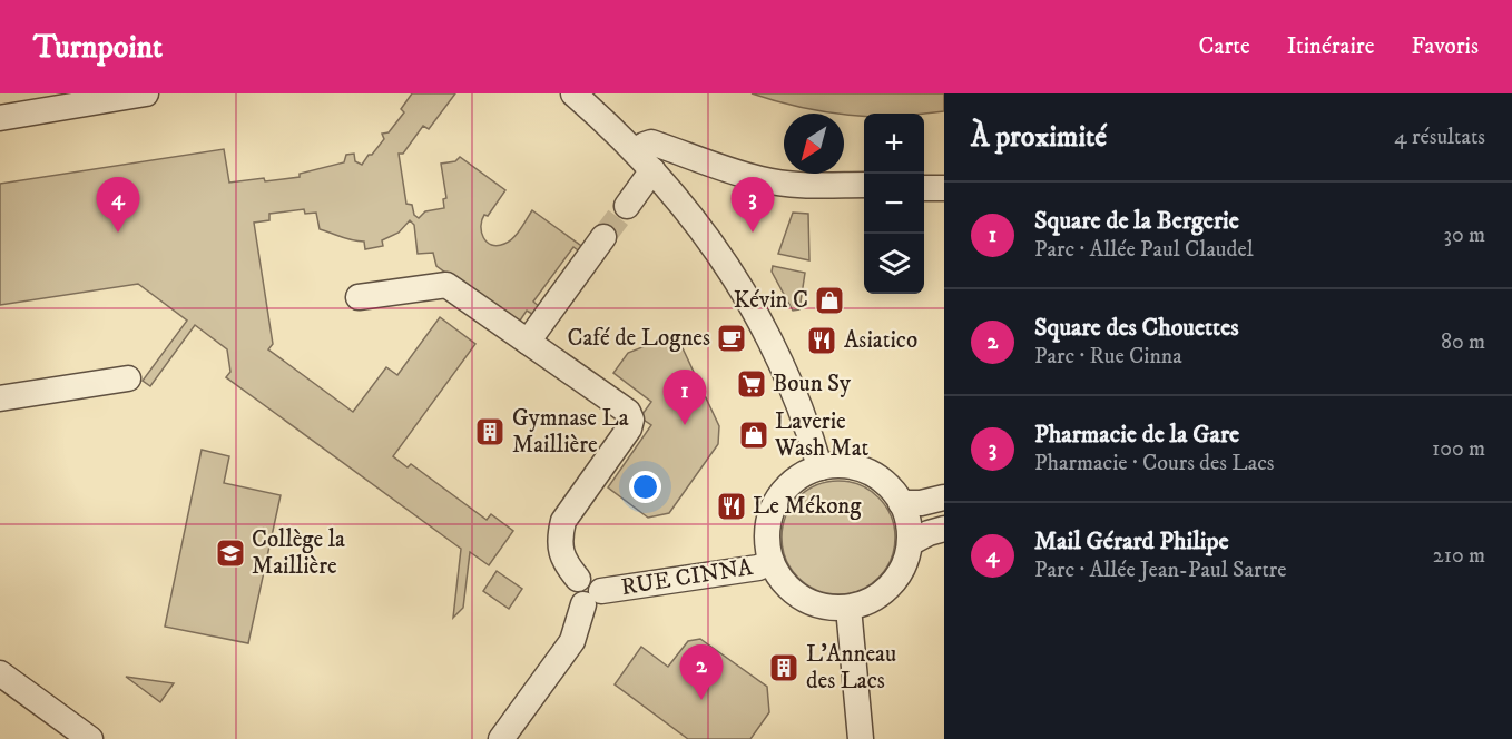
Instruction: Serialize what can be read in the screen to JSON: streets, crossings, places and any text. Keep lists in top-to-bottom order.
{
  "streets": {
    "street": ["RUE CINNA"]
  },
  "places": {
    "shop": ["Kévin C", "Laverie Wash Mat"],
    "cafe": ["Café de Lognes"],
    "restaurant": ["Asiatico", "Le Mékong"],
    "supermarket": ["Boun Sy"],
    "building": ["Gymnase La Maillière", "L'Anneau des Lacs"],
    "school or university": ["Collège la Maillière"]
  },
  "north": "bottom left",
  "page": {
    "header": "Turnpoint",
    "nav": ["Carte", "Itinéraire", "Favoris"],
    "heading": ["À proximité", "4 résultats"],
    "map_buttons": ["+", "−"],
    "pins": [
      "3",
      "4",
      "1",
      "2"
    ],
    "list": [
      {
        "mark": "1",
        "name": "Square de la Bergerie",
        "note": "Parc · Allée Paul Claudel",
        "value": "30 m"
      },
      {
        "mark": "2",
        "name": "Square des Chouettes",
        "note": "Parc · Rue Cinna",
        "value": "80 m"
      },
      {
        "mark": "3",
        "name": "Pharmacie de la Gare",
        "note": "Pharmacie · Cours des Lacs",
        "value": "100 m"
      },
      {
        "mark": "4",
        "name": "Mail Gérard Philipe",
        "note": "Parc · Allée Jean-Paul Sartre",
        "value": "210 m"
      }
    ]
  }
}
